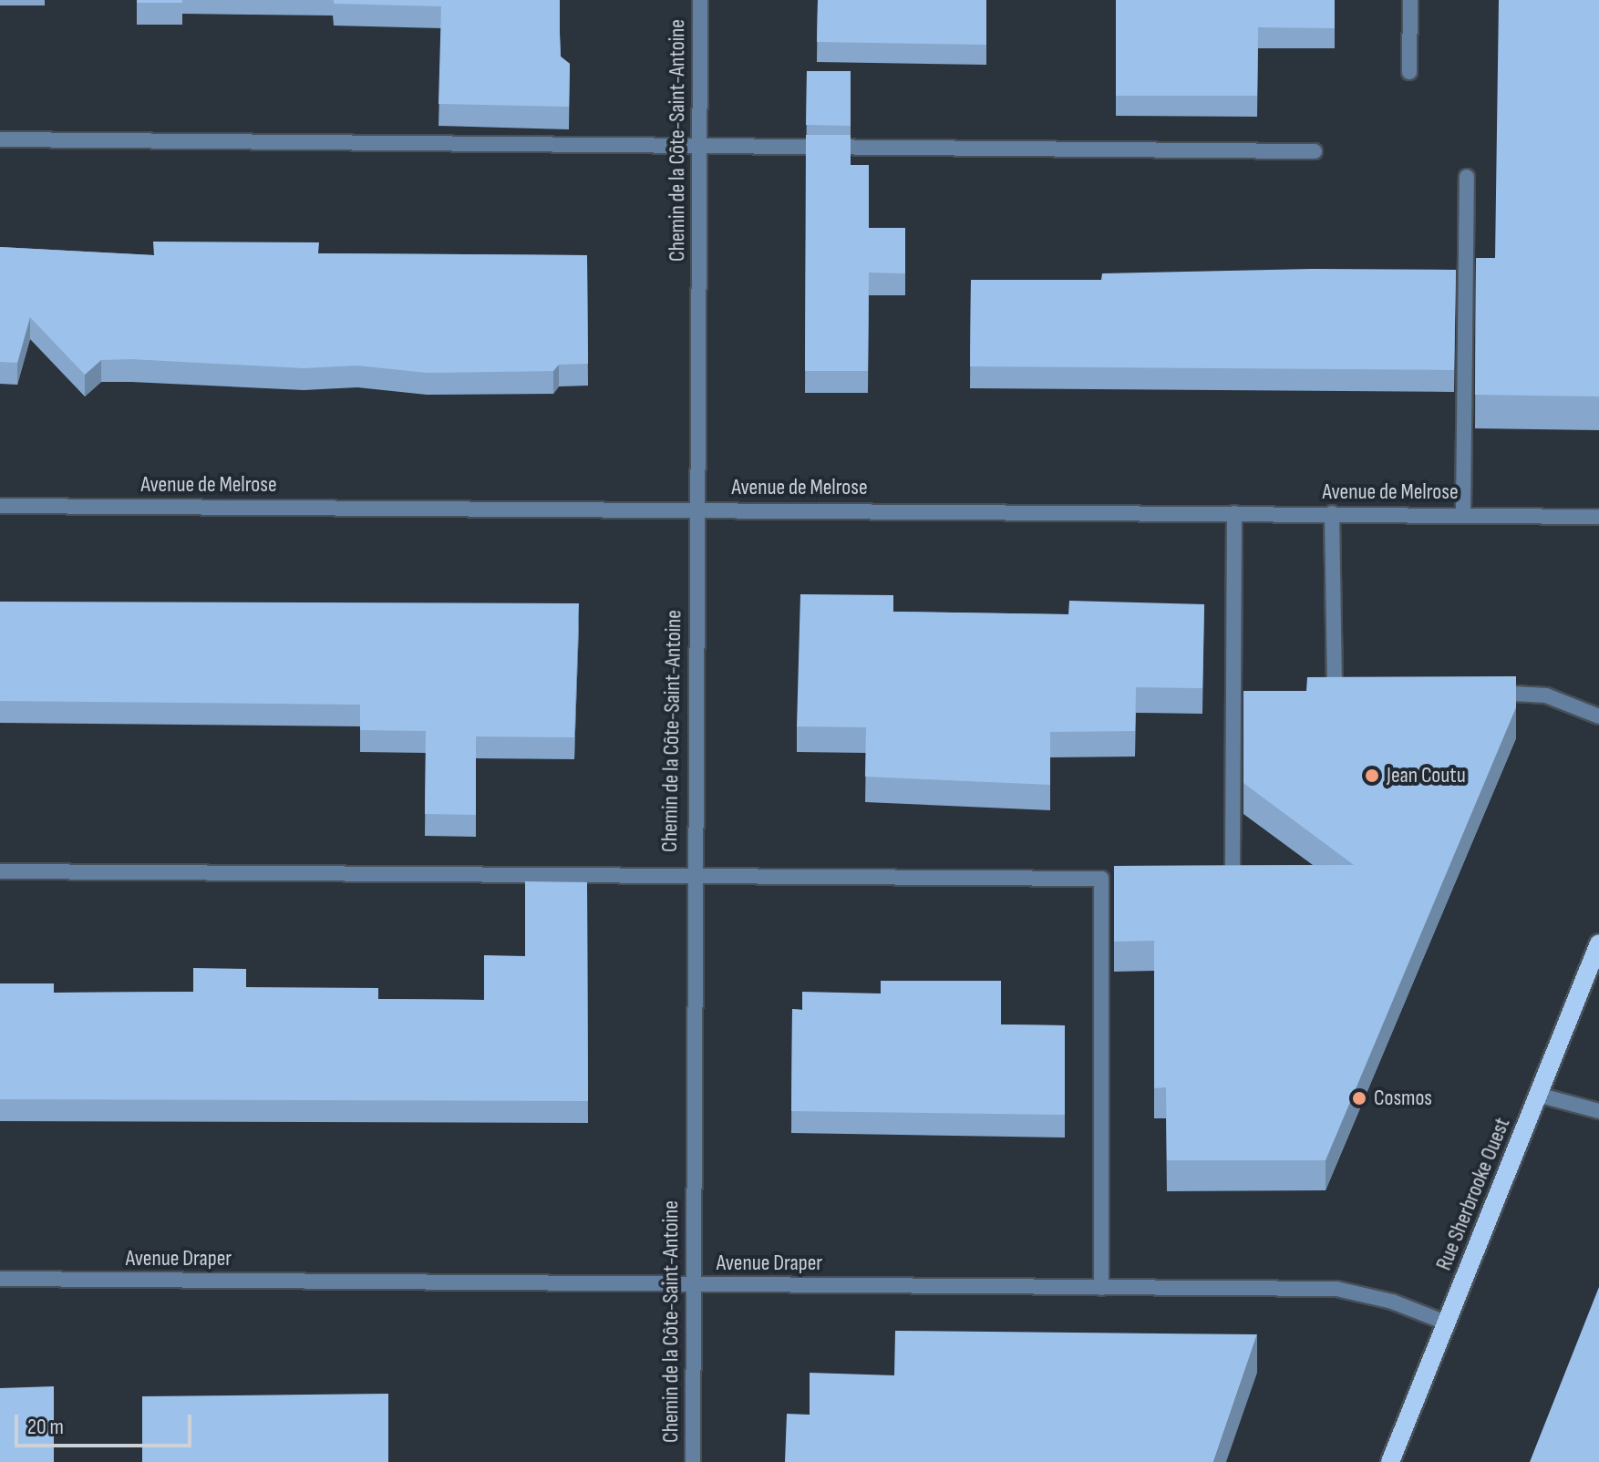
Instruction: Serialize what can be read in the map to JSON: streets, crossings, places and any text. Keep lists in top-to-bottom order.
{
  "streets": {
    "main road": ["Rue Sherbrooke Ouest"],
    "street": ["Chemin de la Côte-Saint-Antoine", "Avenue de Melrose", "Avenue Draper"]
  },
  "crossings": [
    ["Chemin de la Côte-Saint-Antoine", "Avenue de Melrose"],
    ["Chemin de la Côte-Saint-Antoine", "Avenue Draper"],
    ["Rue Sherbrooke Ouest", "Avenue Draper"]
  ],
  "places": ["Jean Coutu", "Cosmos"],
  "scale_bar": "20 m"
}
